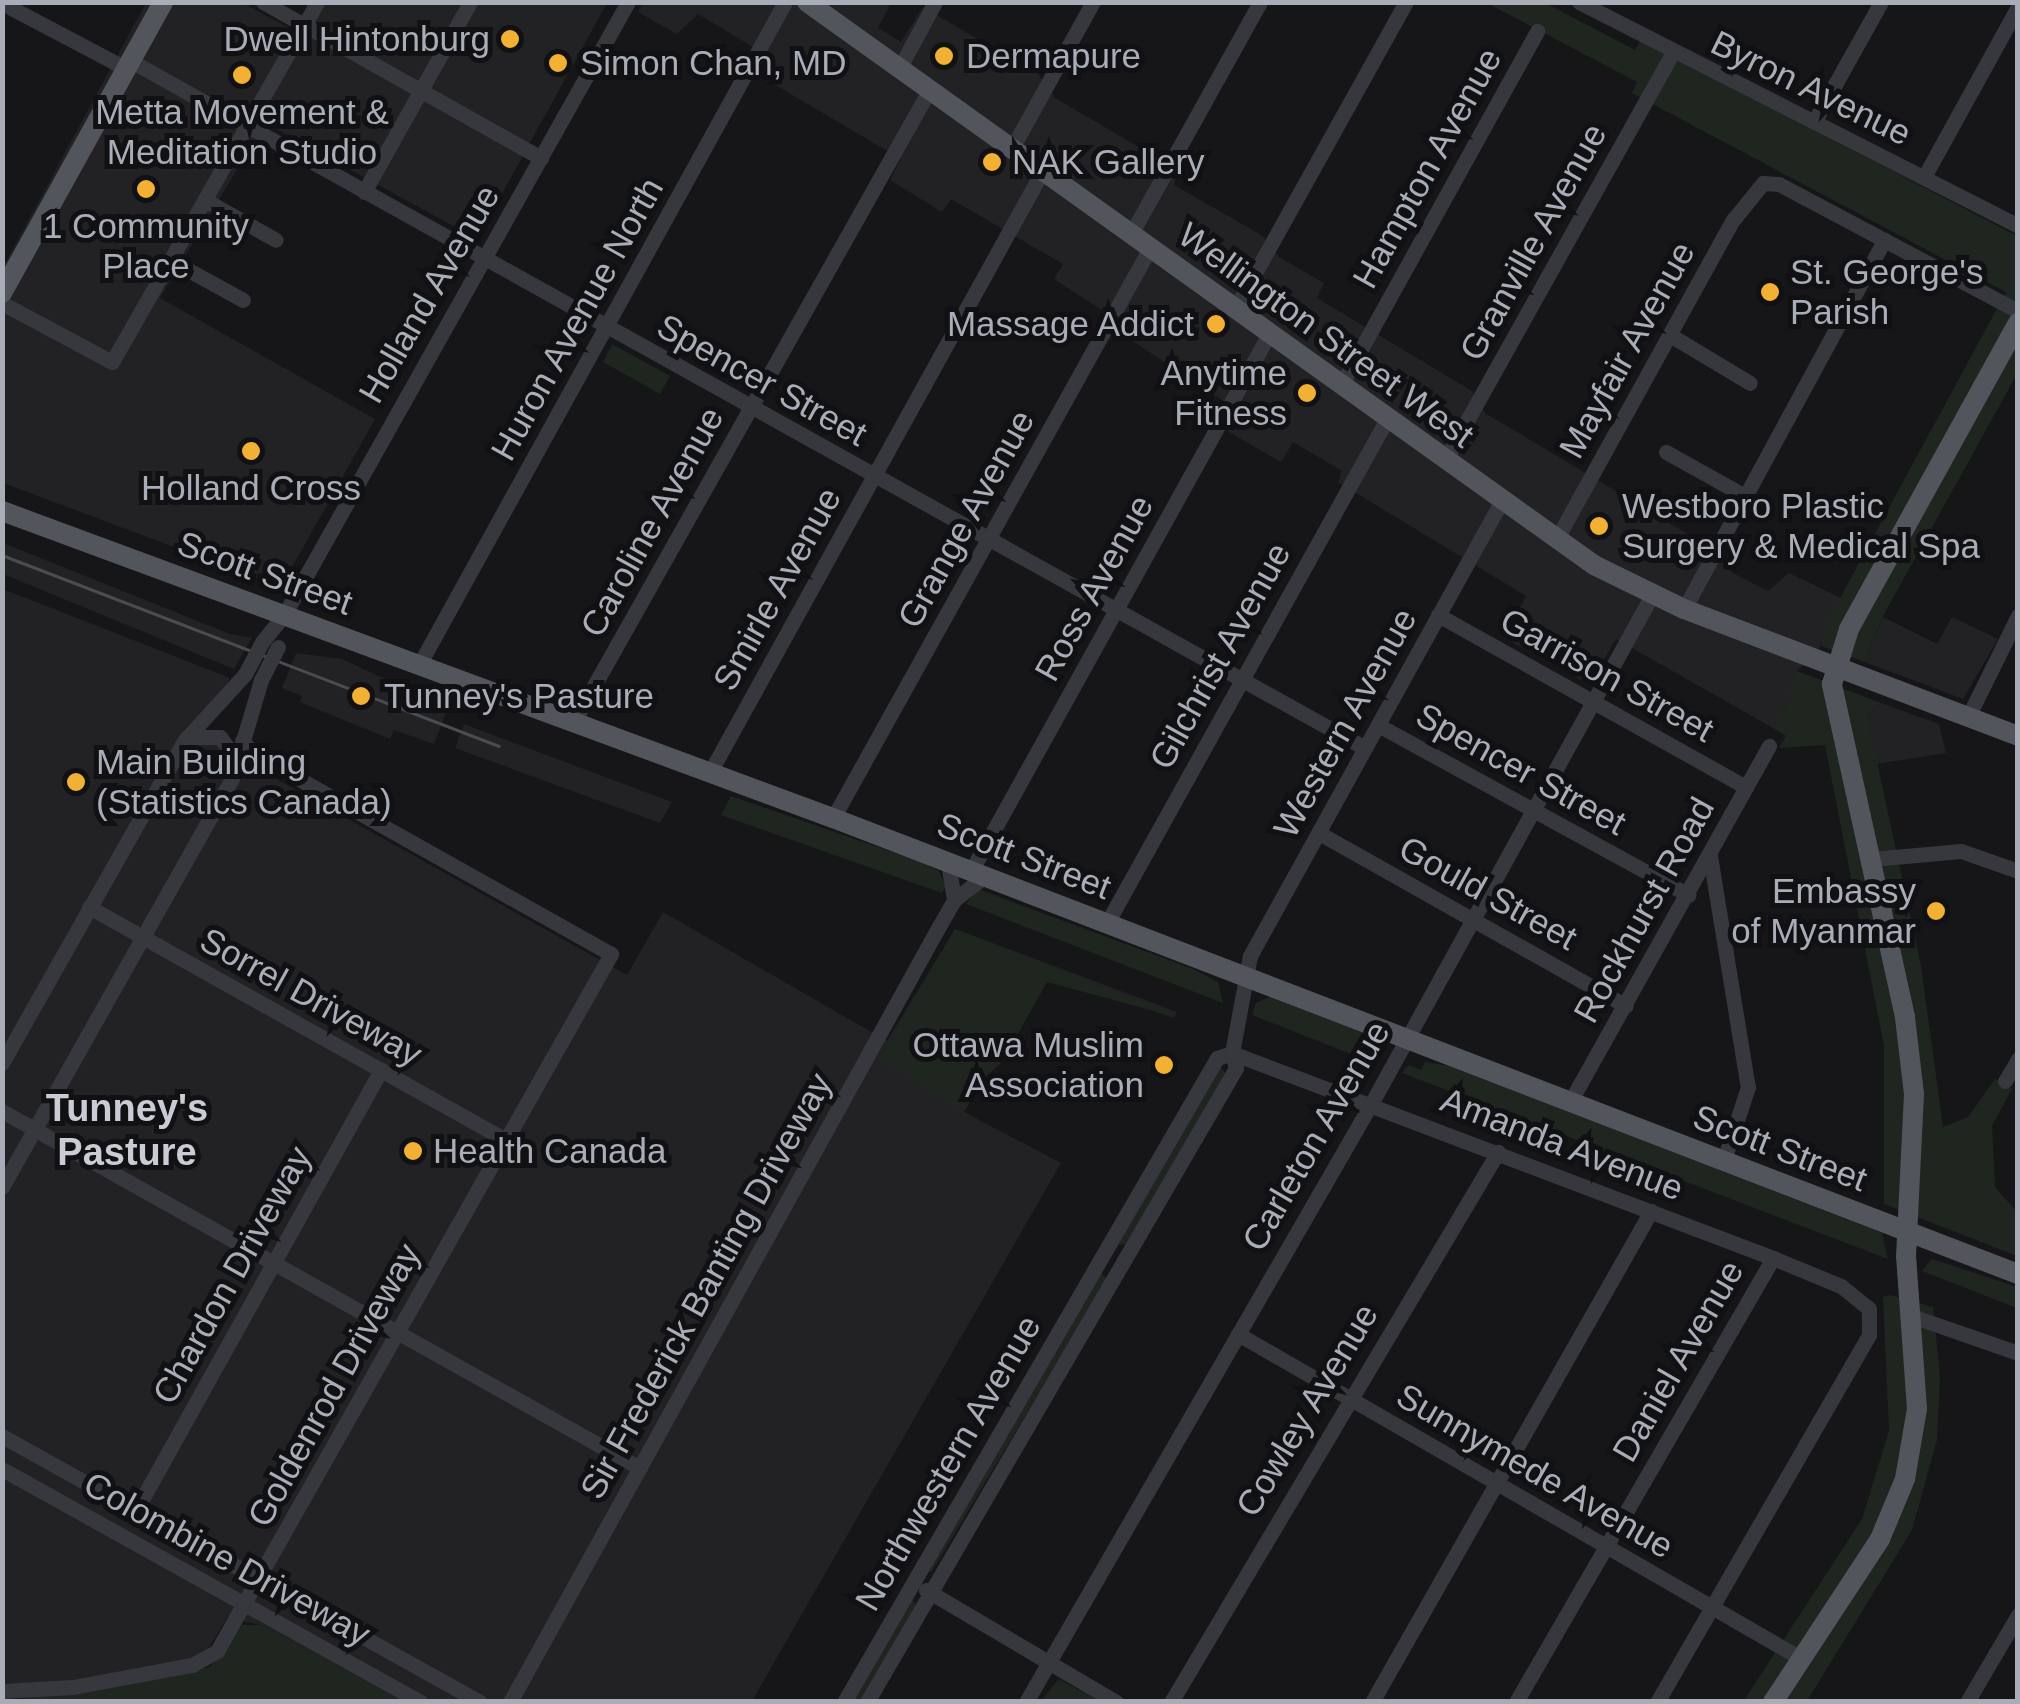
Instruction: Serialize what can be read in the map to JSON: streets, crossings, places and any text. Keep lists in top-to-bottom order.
{
  "streets": {
    "main road": ["Wellington Street West", "Scott Street"],
    "street": [
      "Byron Avenue",
      "Hampton Avenue",
      "Granville Avenue",
      "Holland Avenue",
      "Huron Avenue North",
      "Mayfair Avenue",
      "Spencer Street",
      "Grange Avenue",
      "Caroline Avenue",
      "Ross Avenue",
      "Smirle Avenue",
      "Gilchrist Avenue",
      "Garrison Street",
      "Western Avenue",
      "Gould Street",
      "Rockhurst Road",
      "Sorrel Driveway",
      "Carleton Avenue",
      "Amanda Avenue",
      "Chardon Driveway",
      "Sir Frederick Banting Driveway",
      "Daniel Avenue",
      "Goldenrod Driveway",
      "Cowley Avenue",
      "Northwestern Avenue",
      "Sunnymede Avenue",
      "Colombine Driveway"
    ]
  },
  "crossings": [
    ["Byron Avenue", "Granville Avenue"],
    ["Hampton Avenue", "Wellington Street West"],
    ["Granville Avenue", "Wellington Street West"],
    ["Holland Avenue", "Spencer Street"],
    ["Holland Avenue", "Scott Street"],
    ["Huron Avenue North", "Spencer Street"],
    ["Huron Avenue North", "Scott Street"],
    ["Wellington Street West", "Mayfair Avenue"],
    ["Wellington Street West", "Grange Avenue"],
    ["Wellington Street West", "Caroline Avenue"],
    ["Wellington Street West", "Ross Avenue"],
    ["Wellington Street West", "Smirle Avenue"],
    ["Wellington Street West", "Gilchrist Avenue"],
    ["Wellington Street West", "Western Avenue"],
    ["Wellington Street West", "Carleton Avenue"],
    ["Spencer Street", "Grange Avenue"],
    ["Spencer Street", "Caroline Avenue"],
    ["Spencer Street", "Ross Avenue"],
    ["Spencer Street", "Smirle Avenue"],
    ["Spencer Street", "Gilchrist Avenue"],
    ["Spencer Street", "Western Avenue"],
    ["Spencer Street", "Rockhurst Road"],
    ["Spencer Street", "Carleton Avenue"],
    ["Grange Avenue", "Scott Street"],
    ["Caroline Avenue", "Scott Street"],
    ["Scott Street", "Ross Avenue"],
    ["Scott Street", "Smirle Avenue"],
    ["Scott Street", "Gilchrist Avenue"],
    ["Scott Street", "Western Avenue"],
    ["Scott Street", "Rockhurst Road"],
    ["Scott Street", "Carleton Avenue"],
    ["Scott Street", "Sir Frederick Banting Driveway"],
    ["Scott Street", "Northwestern Avenue"],
    ["Ross Avenue", "Sir Frederick Banting Driveway"],
    ["Garrison Street", "Western Avenue"],
    ["Garrison Street", "Rockhurst Road"],
    ["Garrison Street", "Carleton Avenue"],
    ["Western Avenue", "Gould Street"],
    ["Western Avenue", "Northwestern Avenue"],
    ["Gould Street", "Rockhurst Road"],
    ["Gould Street", "Carleton Avenue"],
    ["Sorrel Driveway", "Chardon Driveway"],
    ["Sorrel Driveway", "Goldenrod Driveway"],
    ["Carleton Avenue", "Amanda Avenue"],
    ["Carleton Avenue", "Sunnymede Avenue"],
    ["Amanda Avenue", "Daniel Avenue"],
    ["Amanda Avenue", "Cowley Avenue"],
    ["Amanda Avenue", "Northwestern Avenue"],
    ["Amanda Avenue", "Sunnymede Avenue"],
    ["Chardon Driveway", "Colombine Driveway"],
    ["Daniel Avenue", "Sunnymede Avenue"],
    ["Goldenrod Driveway", "Colombine Driveway"],
    ["Cowley Avenue", "Sunnymede Avenue"]
  ],
  "districts": ["Tunney's Pasture"],
  "places": [
    "Dwell Hintonburg",
    "Dermapure",
    "Simon Chan, MD",
    "Metta Movement & Meditation Studio",
    "NAK Gallery",
    "1 Community Place",
    "St. George's Parish",
    "Massage Addict",
    "Anytime Fitness",
    "Holland Cross",
    "Westboro Plastic Surgery & Medical Spa",
    "Tunney's Pasture",
    "Main Building (Statistics Canada)",
    "Embassy of Myanmar",
    "Ottawa Muslim Association",
    "Health Canada"
  ]
}
